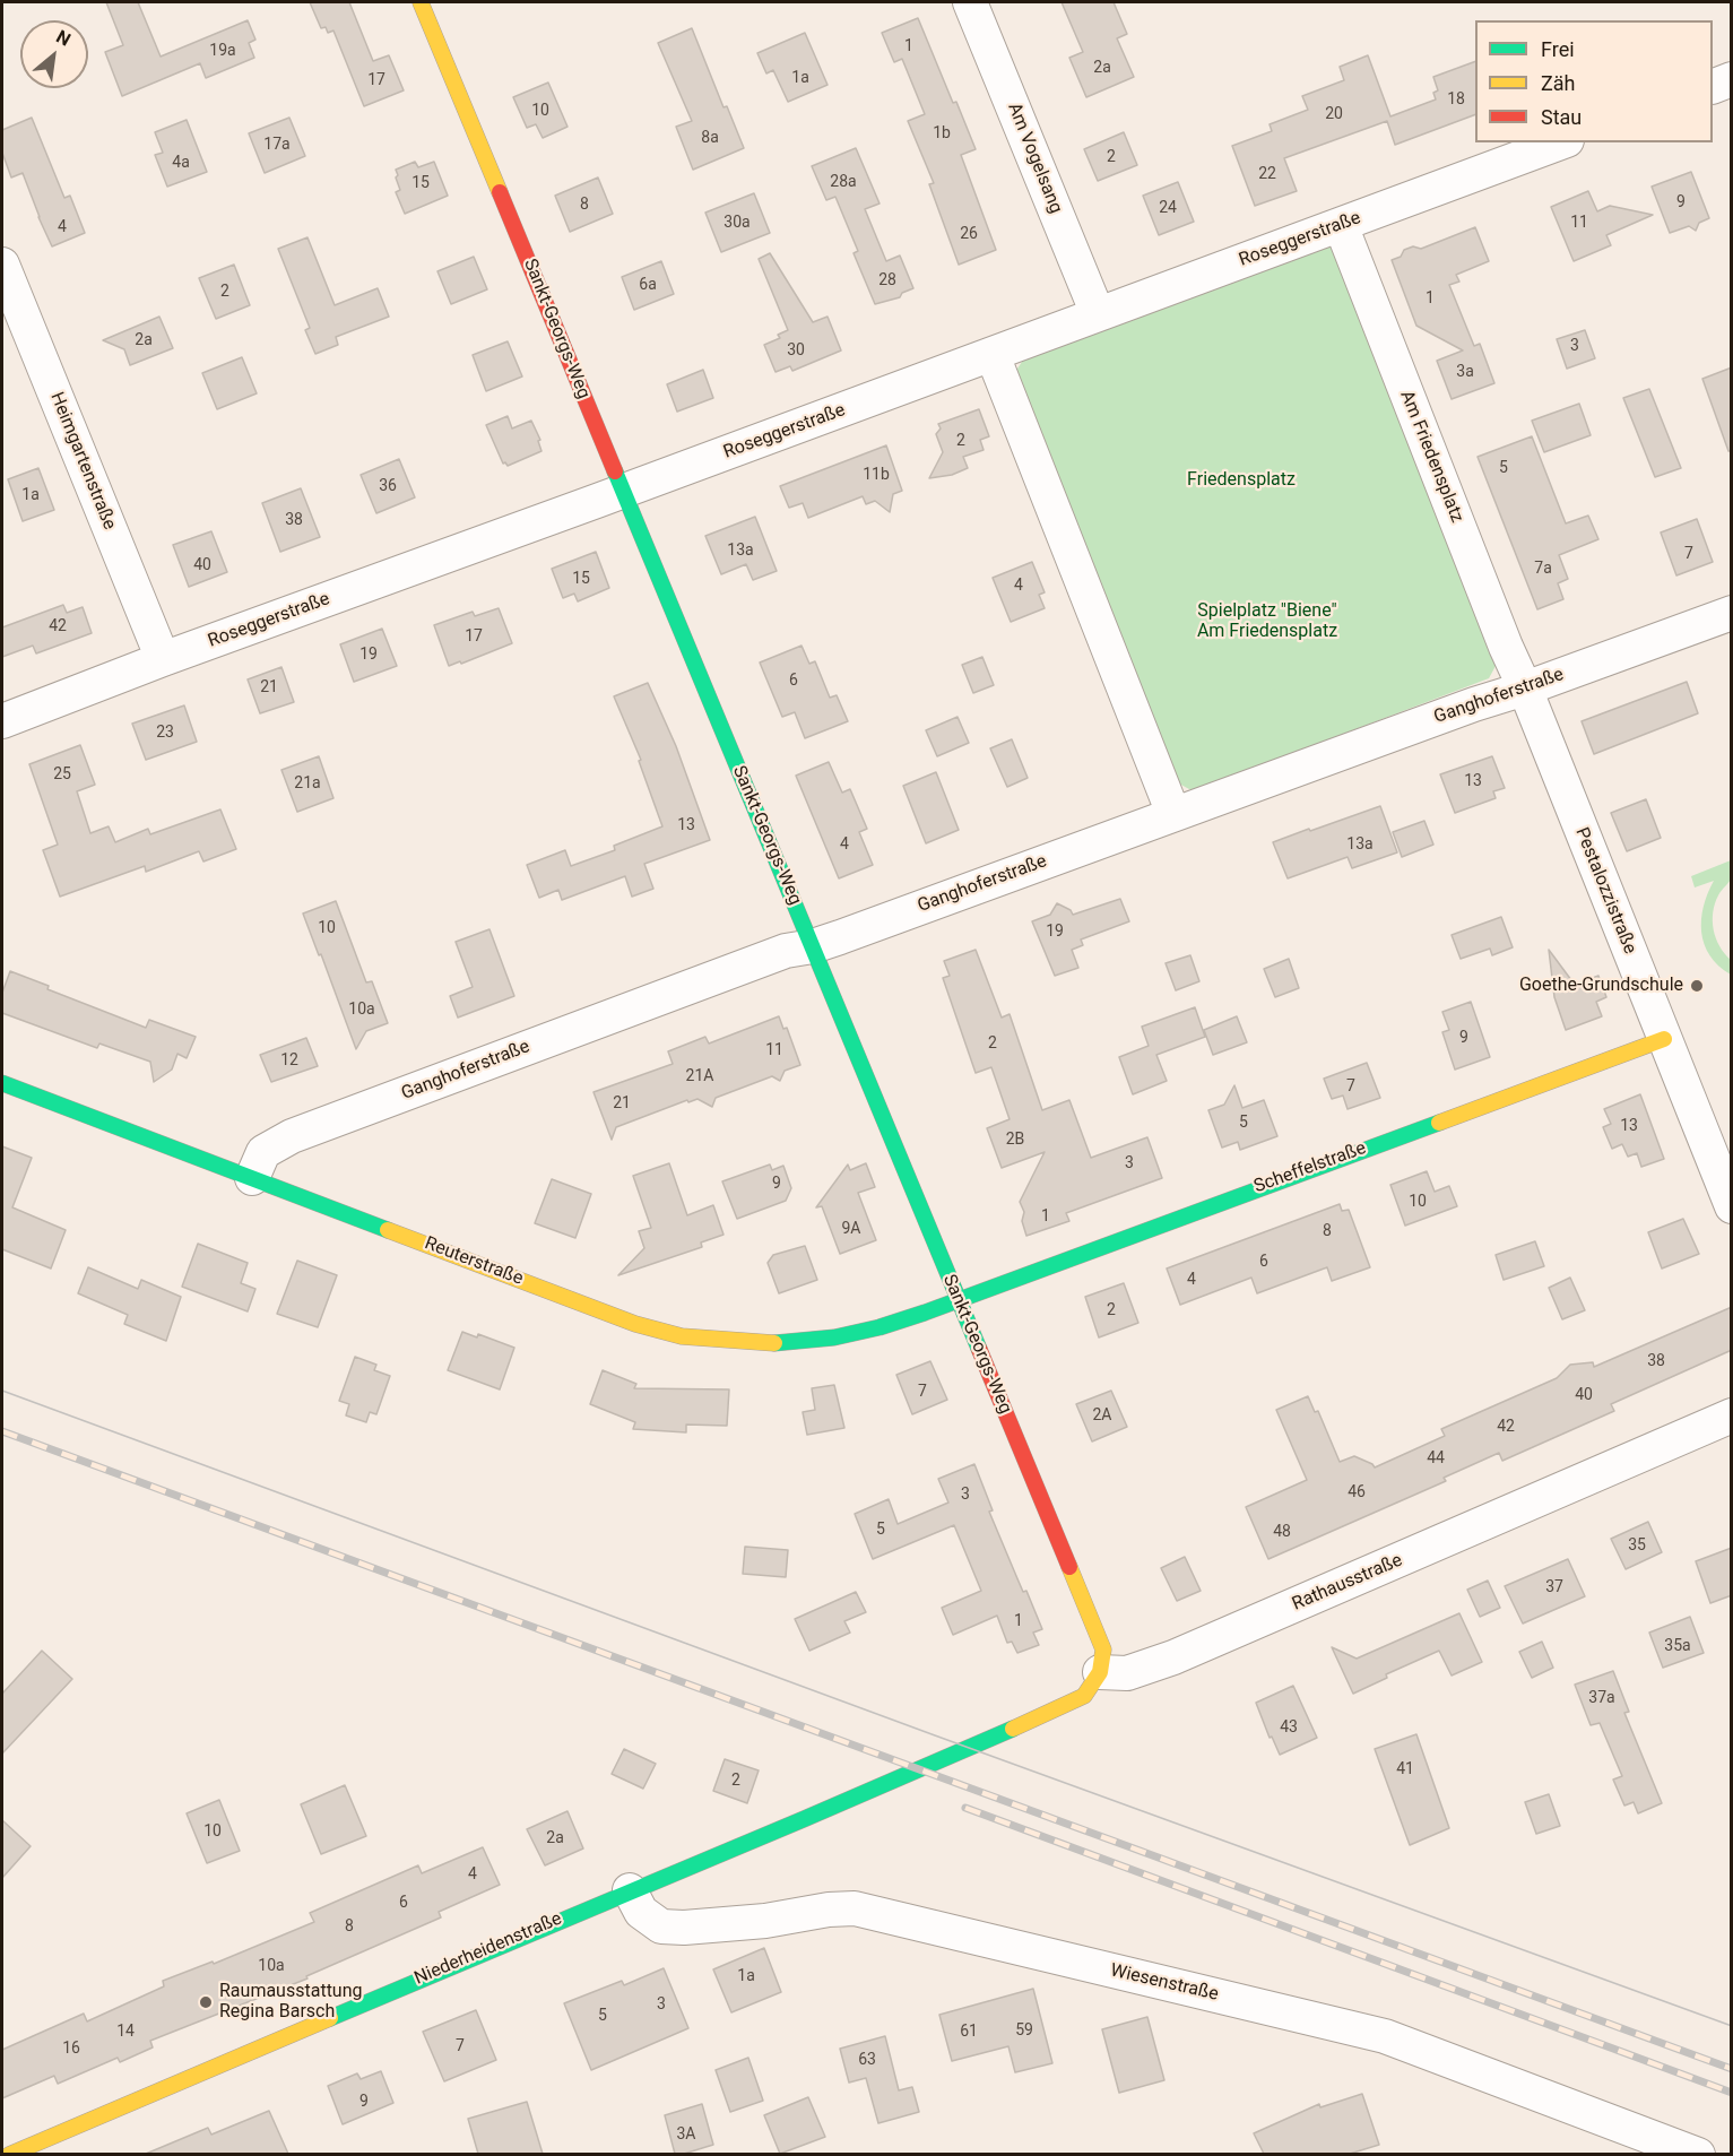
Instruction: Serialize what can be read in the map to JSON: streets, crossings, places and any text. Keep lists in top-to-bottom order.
{
  "streets": {
    "street": [
      "Am Vogelsang",
      "Roseggerstraße",
      "Sankt-Georgs-Weg",
      "Am Friedensplatz",
      "Heimgartenstraße",
      "Ganghoferstraße",
      "Pestalozzistraße",
      "Scheffelstraße",
      "Reuterstraße",
      "Rathausstraße",
      "Niederheidenstraße",
      "Wiesenstraße"
    ]
  },
  "crossings": [
    ["Am Vogelsang", "Roseggerstraße"],
    ["Roseggerstraße", "Sankt-Georgs-Weg"],
    ["Roseggerstraße", "Am Friedensplatz"],
    ["Roseggerstraße", "Heimgartenstraße"],
    ["Sankt-Georgs-Weg", "Ganghoferstraße"],
    ["Sankt-Georgs-Weg", "Scheffelstraße"],
    ["Sankt-Georgs-Weg", "Reuterstraße"],
    ["Sankt-Georgs-Weg", "Rathausstraße"],
    ["Sankt-Georgs-Weg", "Niederheidenstraße"],
    ["Am Friedensplatz", "Ganghoferstraße"],
    ["Am Friedensplatz", "Pestalozzistraße"],
    ["Ganghoferstraße", "Pestalozzistraße"],
    ["Ganghoferstraße", "Reuterstraße"],
    ["Pestalozzistraße", "Scheffelstraße"],
    ["Scheffelstraße", "Reuterstraße"],
    ["Rathausstraße", "Niederheidenstraße"],
    ["Niederheidenstraße", "Wiesenstraße"]
  ],
  "parks": ["Friedensplatz", "Spielplatz \"Biene\" Am Friedensplatz"],
  "places": ["Goethe-Grundschule", "Raumausstattung Regina Barsch"],
  "house_numbers": [
    "1",
    "19a",
    "2a",
    "1a",
    "17",
    "18",
    "10",
    "20",
    "1b",
    "8a",
    "17a",
    "2",
    "4a",
    "22",
    "28a",
    "15",
    "9",
    "8",
    "24",
    "30a",
    "11",
    "4",
    "26",
    "28",
    "6a",
    "2",
    "1",
    "2a",
    "3",
    "30",
    "3a",
    "2",
    "5",
    "11b",
    "36",
    "1a",
    "38",
    "13a",
    "7",
    "40",
    "7a",
    "15",
    "4",
    "42",
    "17",
    "19",
    "6",
    "21",
    "23",
    "25",
    "13",
    "21a",
    "13",
    "4",
    "13a",
    "10",
    "19",
    "10a",
    "9",
    "2",
    "11",
    "12",
    "21A",
    "7",
    "21",
    "5",
    "13",
    "2B",
    "3",
    "9",
    "10",
    "1",
    "9A",
    "8",
    "6",
    "4",
    "2",
    "38",
    "7",
    "40",
    "2A",
    "42",
    "44",
    "46",
    "3",
    "5",
    "48",
    "35",
    "37",
    "1",
    "35a",
    "37a",
    "43",
    "41",
    "2",
    "10",
    "2a",
    "4",
    "6",
    "8",
    "10a",
    "1a",
    "3",
    "5",
    "59",
    "14",
    "61",
    "7",
    "16",
    "63",
    "9",
    "3A"
  ],
  "legend": ["Frei", "Zäh", "Stau"],
  "north": "top right"
}
